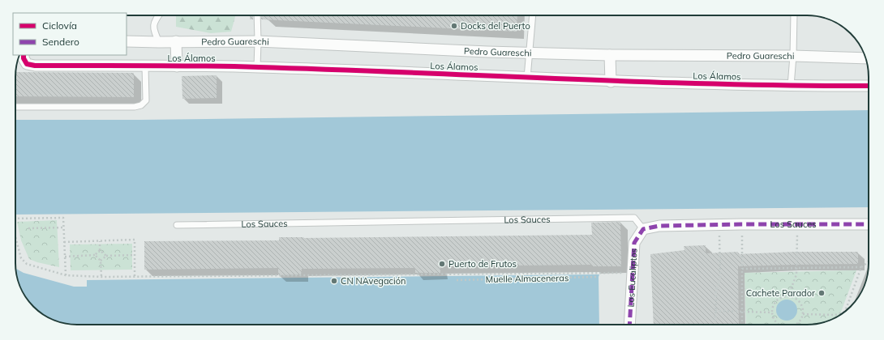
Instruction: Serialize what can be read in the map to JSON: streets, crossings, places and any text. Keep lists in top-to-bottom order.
{
  "streets": {
    "street": [
      "Pedro Guareschi",
      "Los Álamos",
      "Los Sauces",
      "Los Eucaliptos"
    ],
    "path": ["Muelle Almaceneras"]
  },
  "crossings": [
    ["Los Sauces", "Los Eucaliptos"]
  ],
  "places": [
    "Docks del Puerto",
    "Puerto de Frutos",
    "CN NAvegación",
    "Cachete Parador"
  ],
  "legend": ["Ciclovía", "Sendero"]
}
